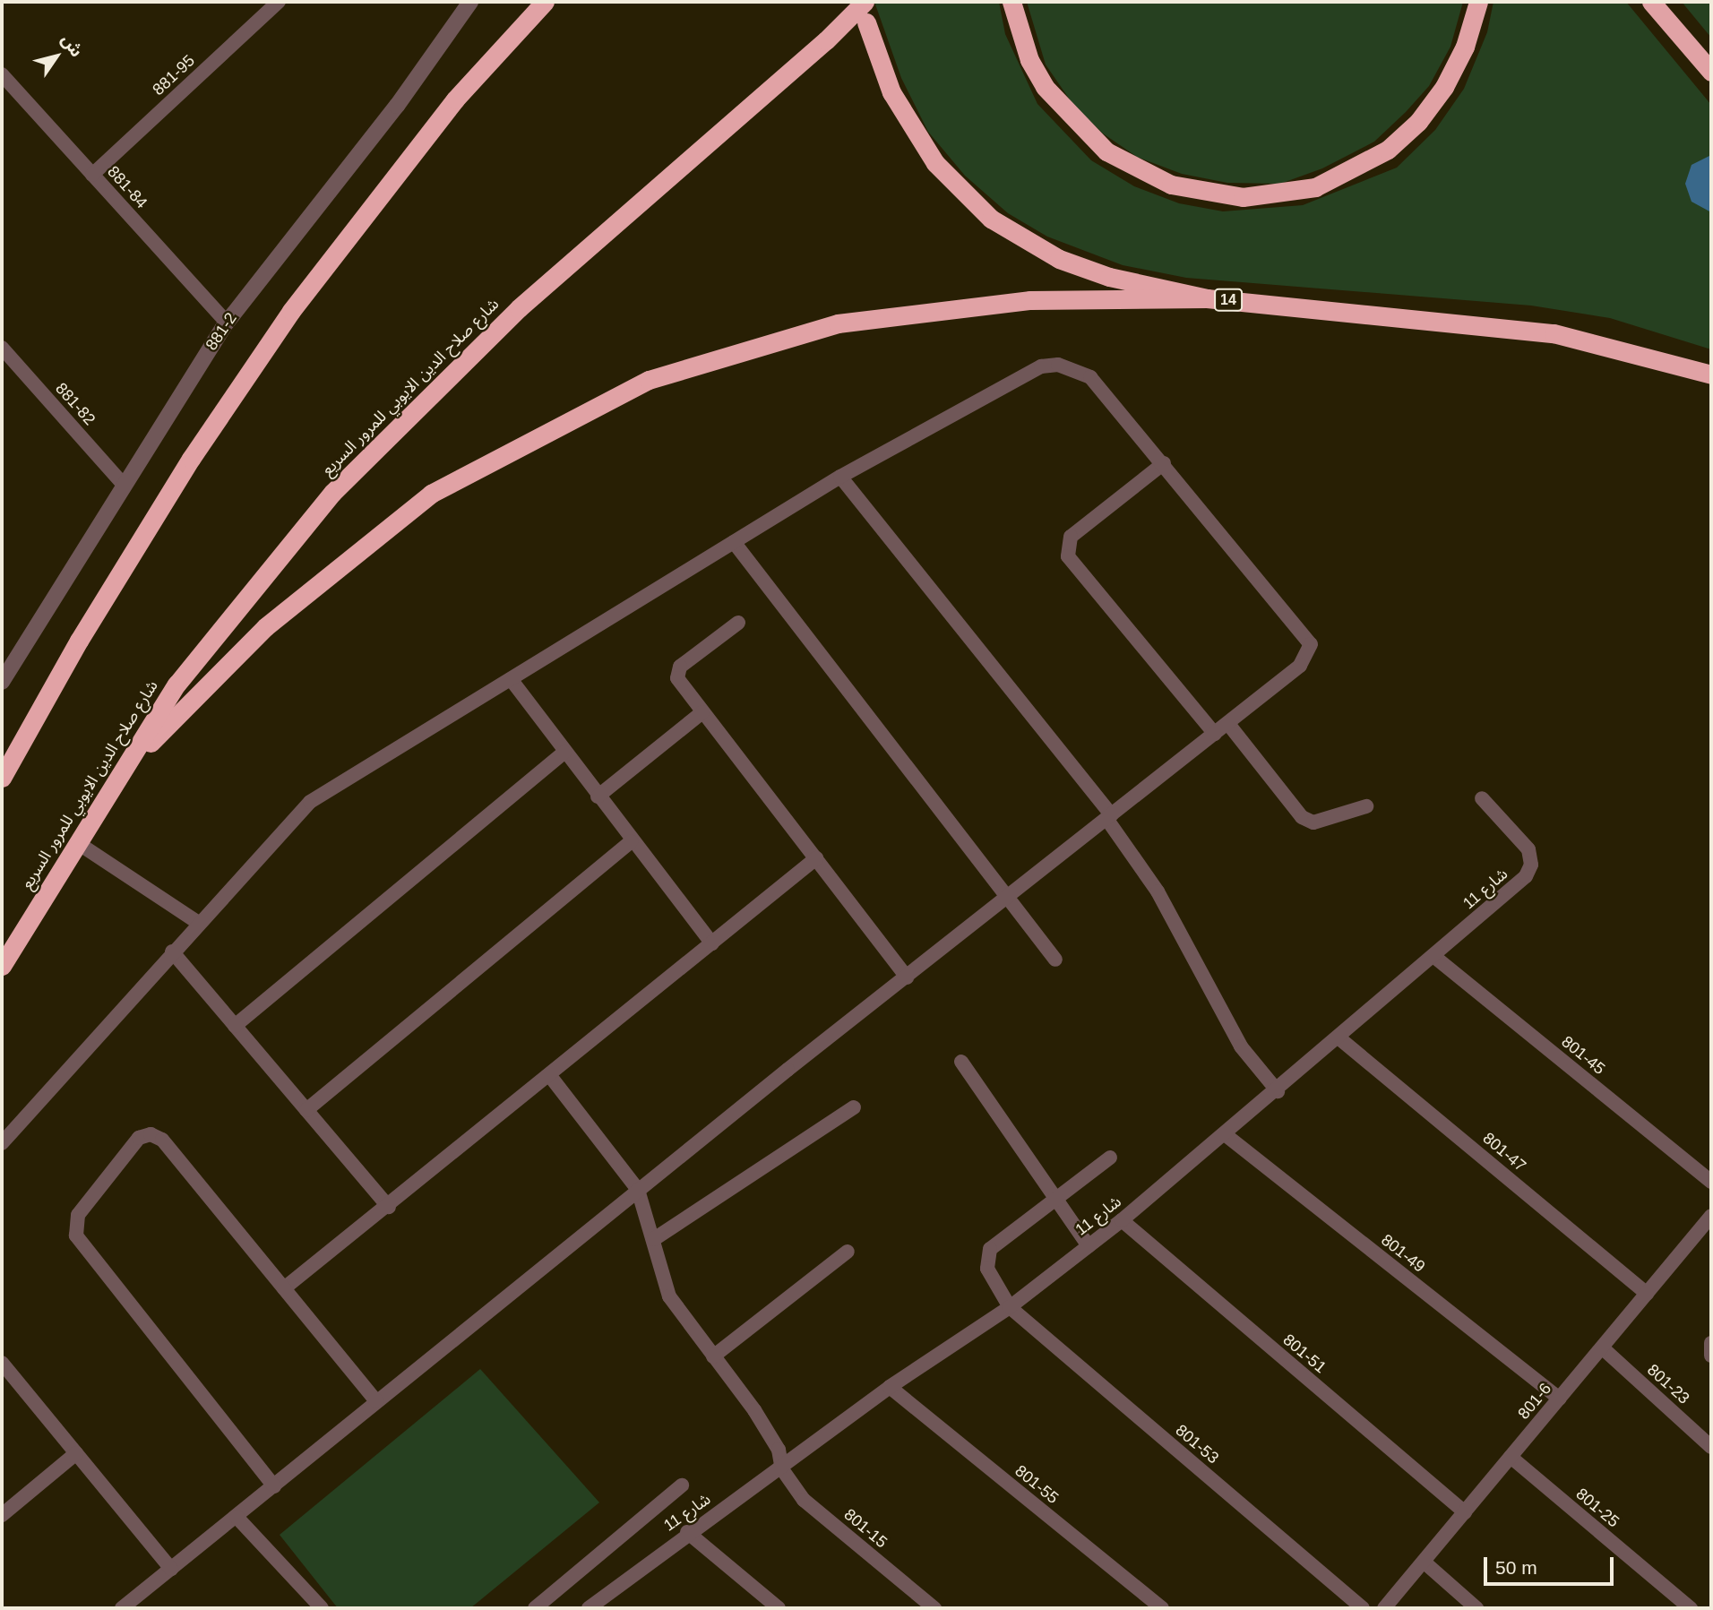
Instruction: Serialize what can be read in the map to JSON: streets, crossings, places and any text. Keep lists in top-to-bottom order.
{
  "streets": {
    "highway": ["14", "شارع صلاح الدين الايوبي للمرور السريع"],
    "street": [
      "881-95",
      "881-84",
      "881-2",
      "881-82",
      "شارع 11",
      "801-45",
      "801-47",
      "801-49",
      "801-51",
      "801-23",
      "801-6",
      "801-53",
      "801-55",
      "801-25",
      "801-15"
    ]
  },
  "crossings": [
    ["881-95", "881-84"],
    ["881-84", "881-2"],
    ["881-2", "881-82"],
    ["شارع 11", "801-45"],
    ["شارع 11", "801-47"],
    ["شارع 11", "801-49"],
    ["شارع 11", "801-51"],
    ["شارع 11", "801-53"],
    ["شارع 11", "801-55"],
    ["شارع 11", "801-15"],
    ["801-47", "801-6"],
    ["801-49", "801-6"],
    ["801-51", "801-6"],
    ["801-23", "801-6"],
    ["801-6", "801-25"]
  ],
  "scale_bar": "50 m",
  "north": "top right"
}
